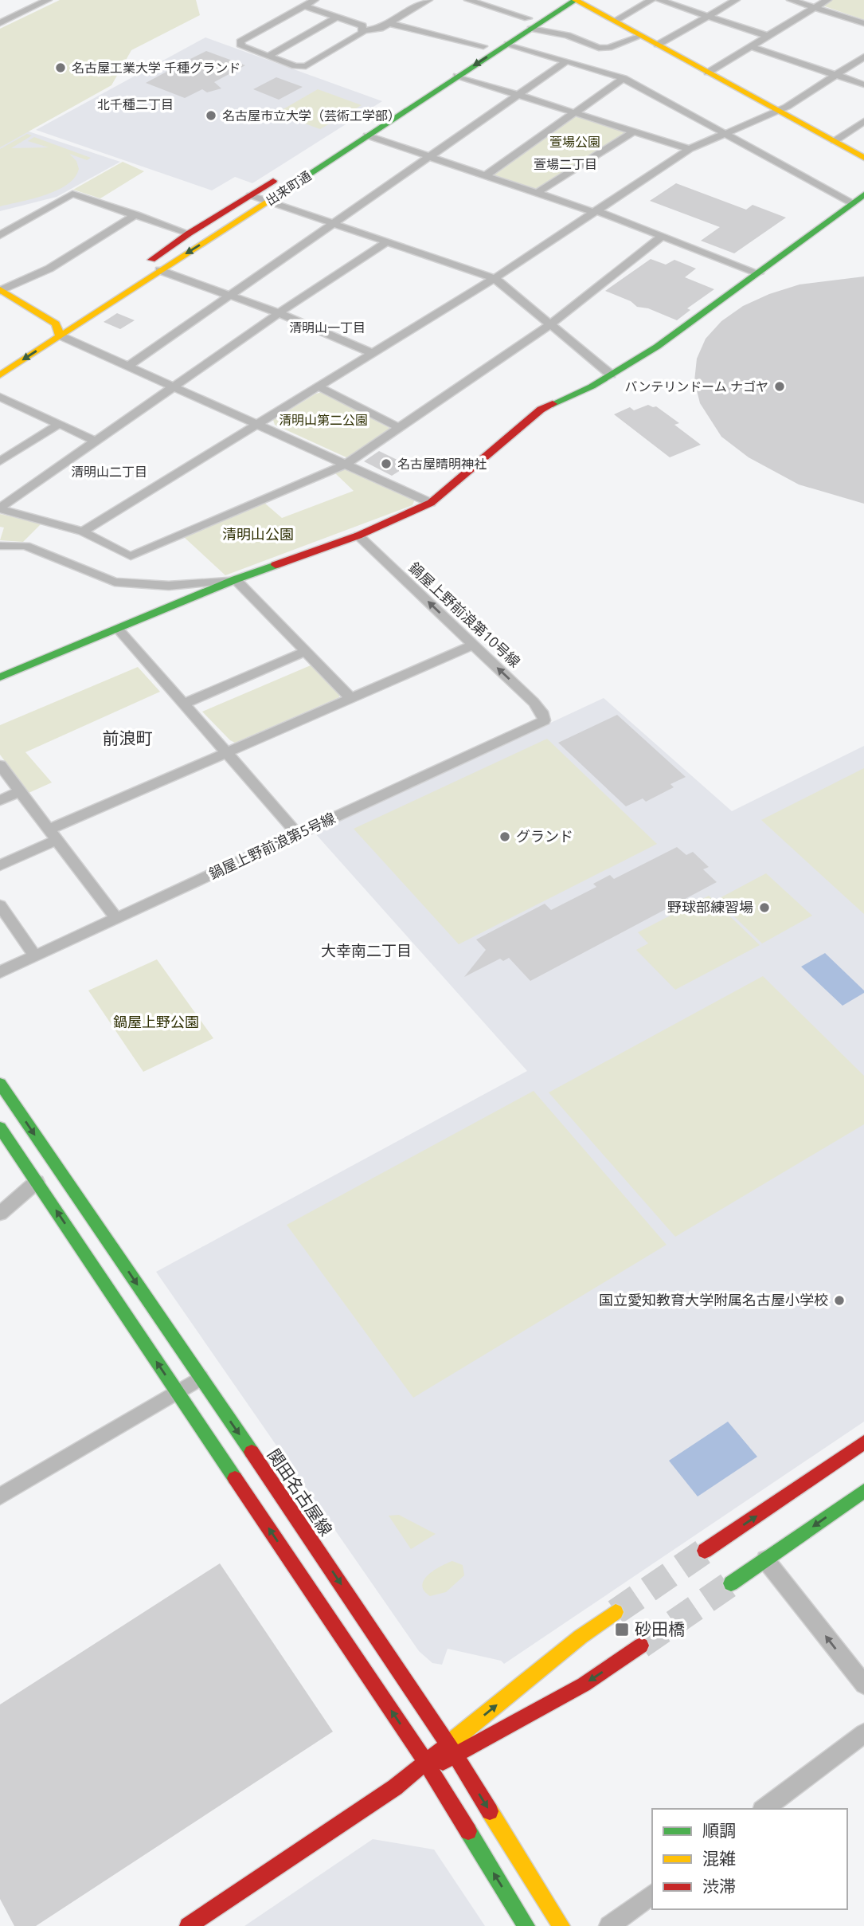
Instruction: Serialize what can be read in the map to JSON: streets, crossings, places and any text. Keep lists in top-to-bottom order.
{
  "streets": {
    "main road": ["出来町通", "関田名古屋線"],
    "street": ["鍋屋上野前浪第10号線", "鍋屋上野前浪第5号線"]
  },
  "crossings": [
    ["鍋屋上野前浪第10号線", "鍋屋上野前浪第5号線"]
  ],
  "districts": [
    "北千種二丁目",
    "萱場二丁目",
    "清明山一丁目",
    "清明山二丁目",
    "前浪町",
    "大幸南二丁目"
  ],
  "parks": [
    "萱場公園",
    "清明山第二公園",
    "清明山公園",
    "鍋屋上野公園"
  ],
  "places": {
    "other": [
      "名古屋工業大学 千種グランド",
      "名古屋市立大学（芸術工学部）",
      "バンテリンドーム ナゴヤ",
      "名古屋晴明神社",
      "グランド",
      "野球部練習場",
      "国立愛知教育大学附属名古屋小学校"
    ],
    "transit": ["砂田橋"]
  },
  "legend": ["順調", "混雑", "渋滞"]
}
